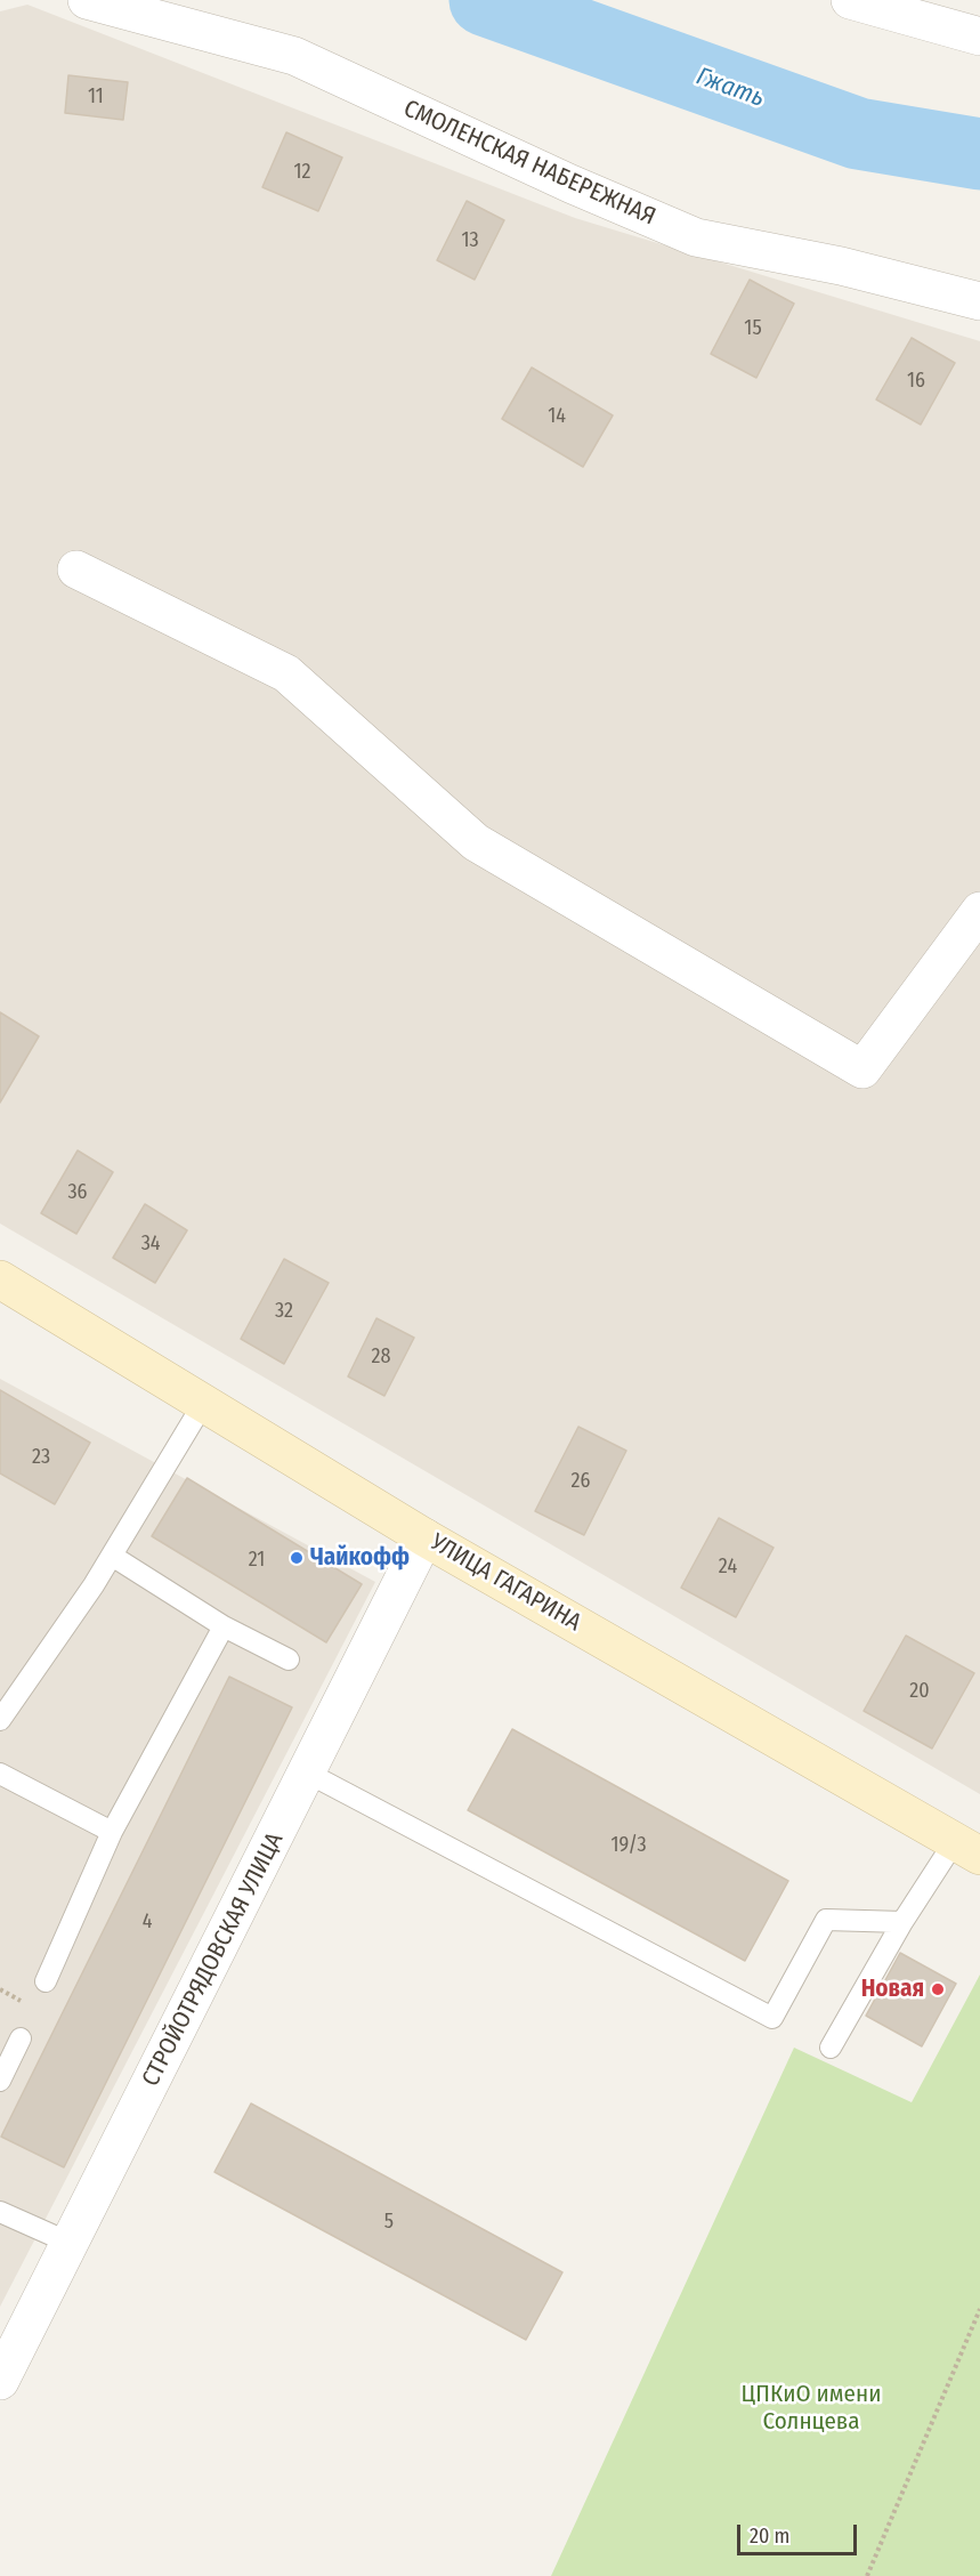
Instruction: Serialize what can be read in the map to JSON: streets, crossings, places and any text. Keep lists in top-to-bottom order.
{
  "streets": {
    "main road": ["УЛИЦА ГАГАРИНА"],
    "street": ["СМОЛЕНСКАЯ НАБЕРЕЖНАЯ", "СТРОЙОТРЯДОВСКАЯ УЛИЦА"]
  },
  "crossings": [
    ["УЛИЦА ГАГАРИНА", "СТРОЙОТРЯДОВСКАЯ УЛИЦА"]
  ],
  "water": ["Гжать"],
  "parks": ["ЦПКиО имени Солнцева"],
  "places": ["Чайкофф", "Новая"],
  "house_numbers": [
    "11",
    "12",
    "13",
    "15",
    "16",
    "14",
    "36",
    "34",
    "32",
    "28",
    "23",
    "26",
    "21",
    "24",
    "20",
    "19/3",
    "4",
    "5"
  ],
  "scale_bar": "20 m"
}
